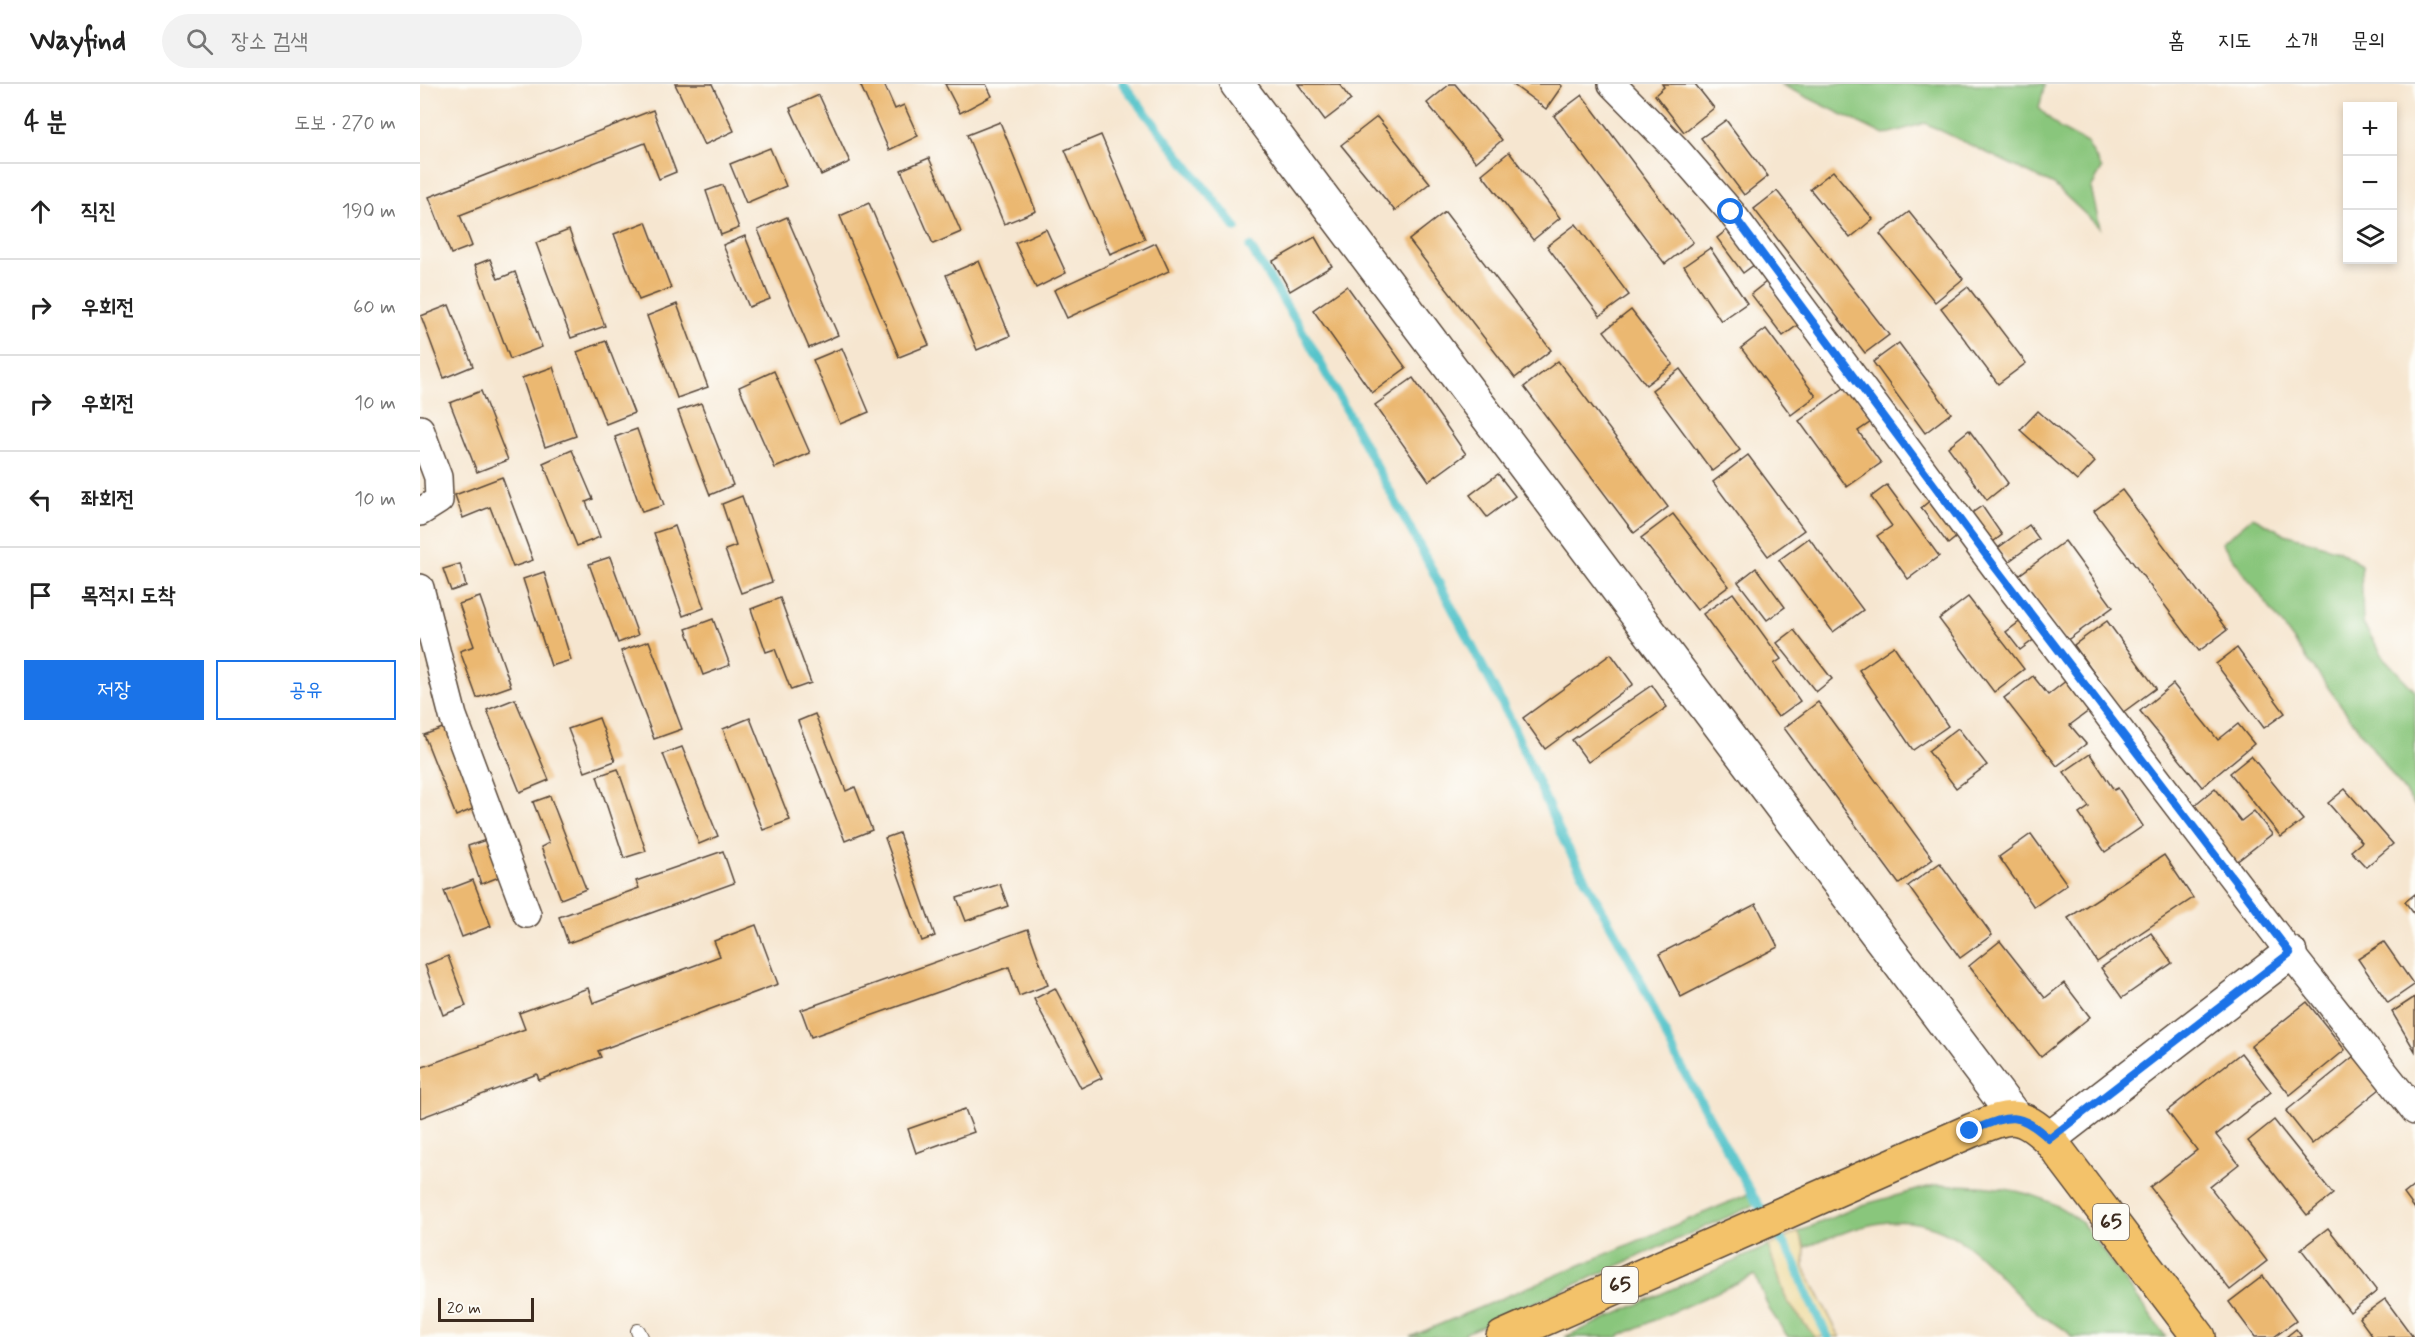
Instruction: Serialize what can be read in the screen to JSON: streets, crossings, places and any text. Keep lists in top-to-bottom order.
{
  "streets": {
    "main road": ["65"]
  },
  "scale_bar": "20 m",
  "page": {
    "header": "Wayfind",
    "search": "장소 검색",
    "nav": [
      "홈",
      "지도",
      "소개",
      "문의"
    ],
    "heading": ["4 분", "도보 · 270 m"],
    "map_buttons": ["+", "−"],
    "list": [
      ["직진", "190 m"],
      ["우회전", "60 m"],
      ["우회전", "10 m"],
      ["좌회전", "10 m"],
      "목적지 도착"
    ],
    "buttons": ["저장", "공유"],
    "scale": "20 m"
  }
}
